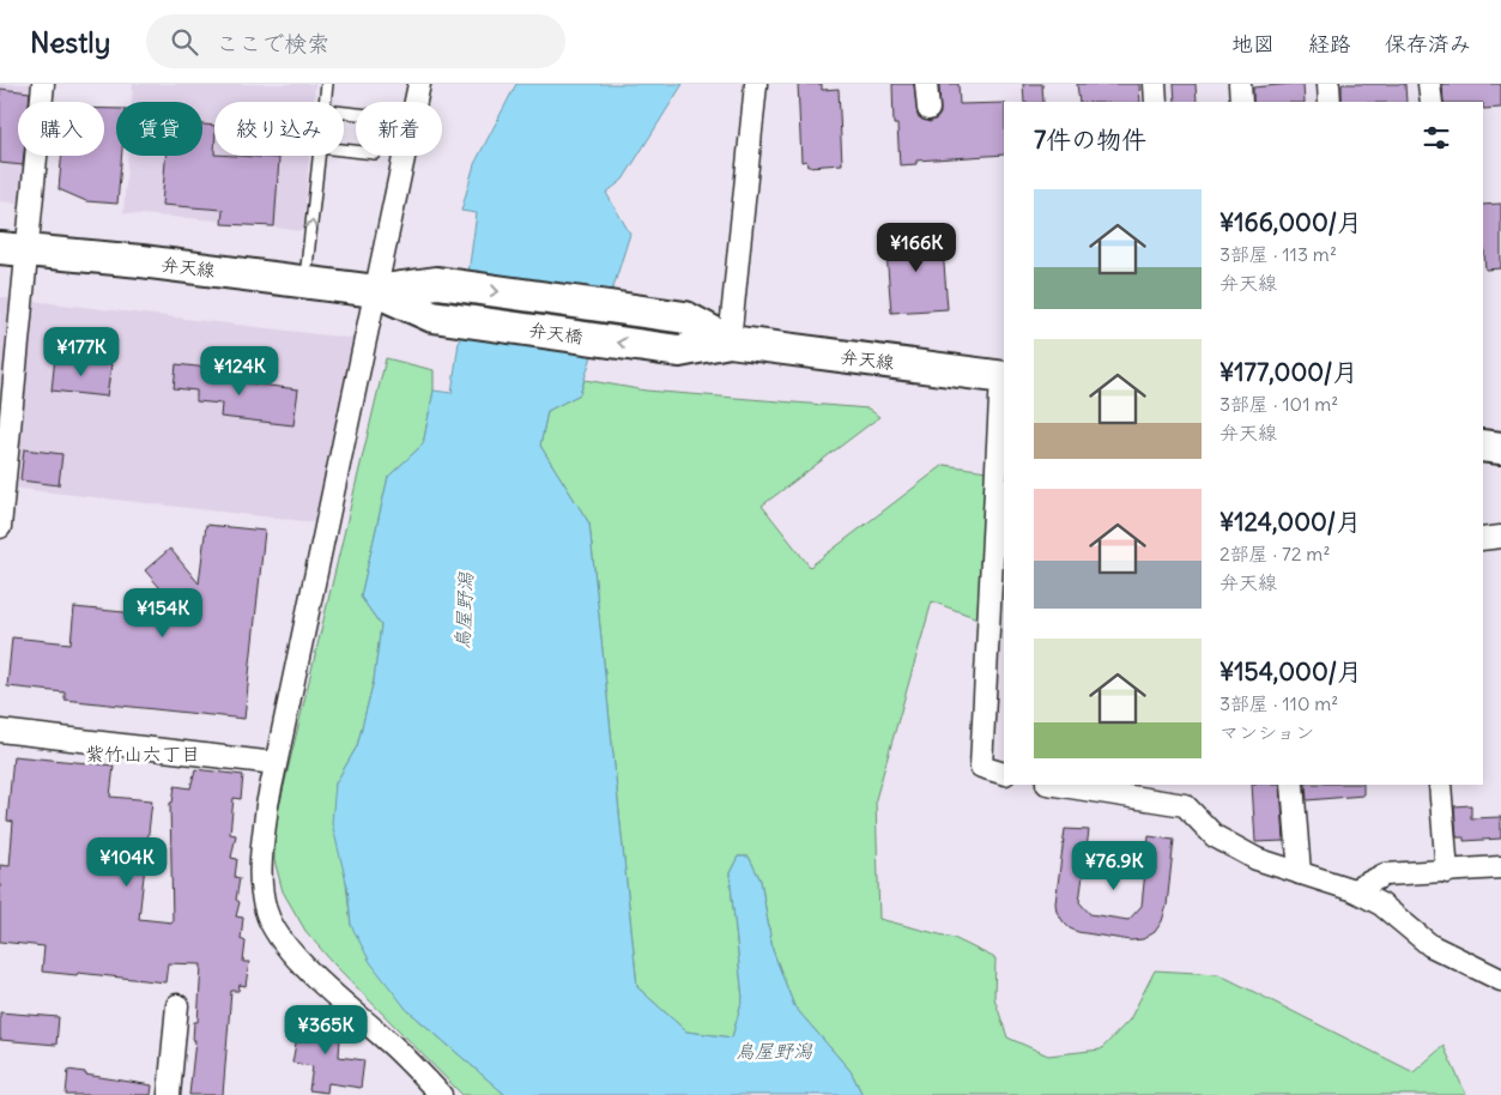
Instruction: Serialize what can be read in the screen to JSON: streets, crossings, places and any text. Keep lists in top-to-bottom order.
{
  "streets": {
    "street": ["弁天線", "弁天橋"]
  },
  "crossings": [
    ["弁天線", "弁天橋"]
  ],
  "districts": ["紫竹山六丁目"],
  "water": ["鳥屋野潟"],
  "page": {
    "header": "Nestly",
    "search": "ここで検索",
    "nav": ["地図", "経路", "保存済み"],
    "chip": [
      "購入",
      "賃貸",
      "絞り込み",
      "新着"
    ],
    "heading": "7件の物件",
    "list": [
      {
        "name": "¥166,000/月",
        "note": "3部屋 · 113 m² · 弁天線"
      },
      {
        "name": "¥177,000/月",
        "note": "3部屋 · 101 m² · 弁天線"
      },
      {
        "name": "¥124,000/月",
        "note": "2部屋 · 72 m² · 弁天線"
      },
      {
        "name": "¥154,000/月",
        "note": "3部屋 · 110 m² · マンション"
      }
    ],
    "price": [
      "¥166K",
      "¥177K",
      "¥124K",
      "¥154K",
      "¥104K",
      "¥76.9K",
      "¥365K"
    ]
  }
}
